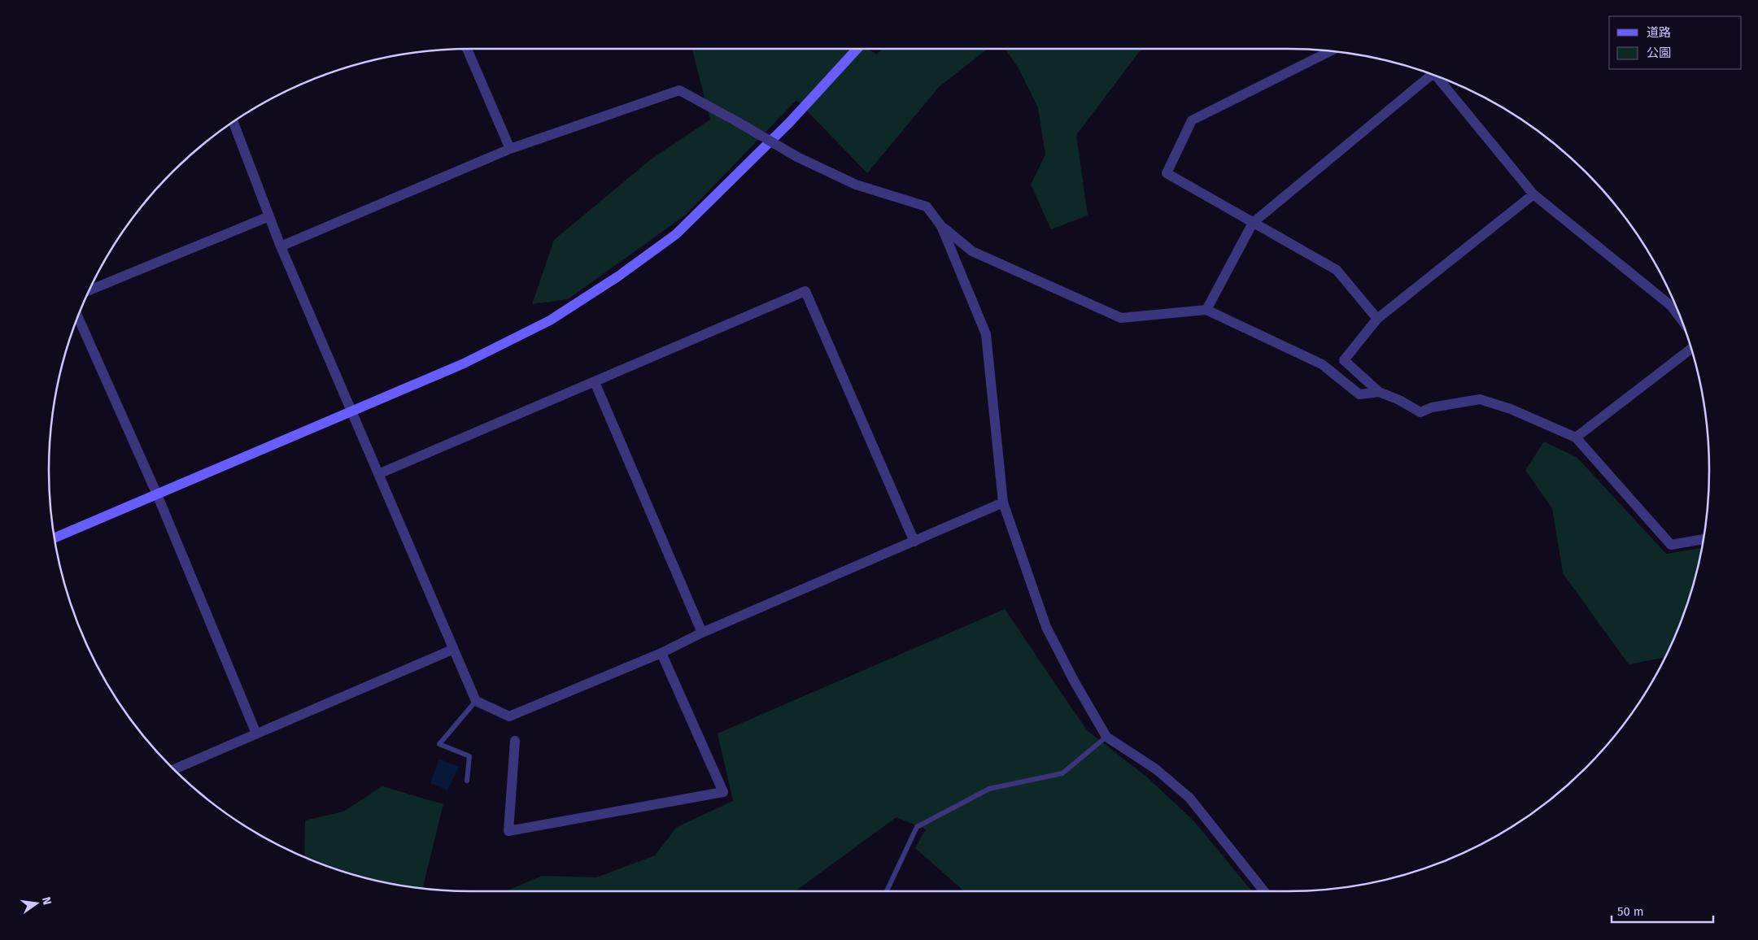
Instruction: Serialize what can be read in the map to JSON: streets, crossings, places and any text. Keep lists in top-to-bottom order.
{
  "legend": ["道路", "公園"],
  "scale_bar": "50 m",
  "north": "right"
}
